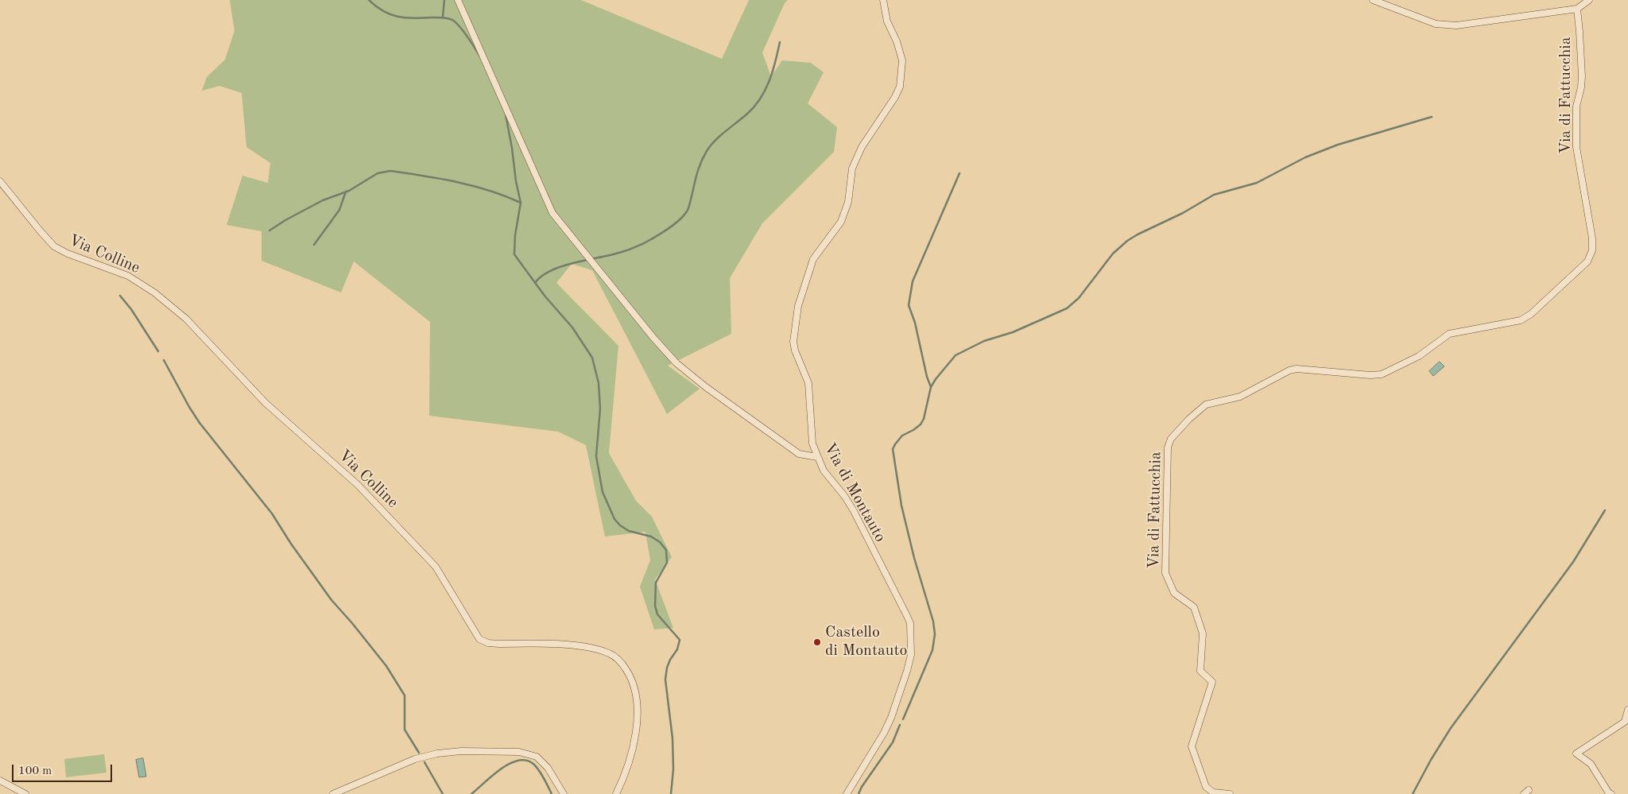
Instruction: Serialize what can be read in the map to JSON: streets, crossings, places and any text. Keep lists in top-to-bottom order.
{
  "streets": {
    "street": ["Via di Fattucchia", "Via Colline", "Via di Montauto"]
  },
  "places": ["Castello di Montauto"],
  "scale_bar": "100 m"
}
